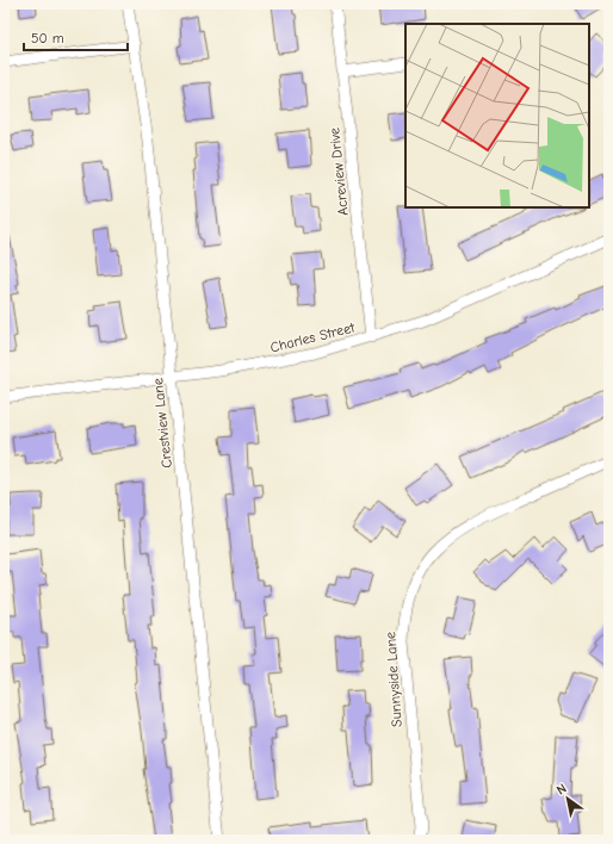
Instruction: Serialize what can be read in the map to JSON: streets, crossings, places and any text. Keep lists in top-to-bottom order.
{
  "streets": {
    "street": [
      "Acreview Drive",
      "Charles Street",
      "Crestview Lane",
      "Sunnyside Lane"
    ]
  },
  "crossings": [
    ["Acreview Drive", "Charles Street"],
    ["Charles Street", "Crestview Lane"]
  ],
  "scale_bar": "50 m",
  "north": "top left"
}
